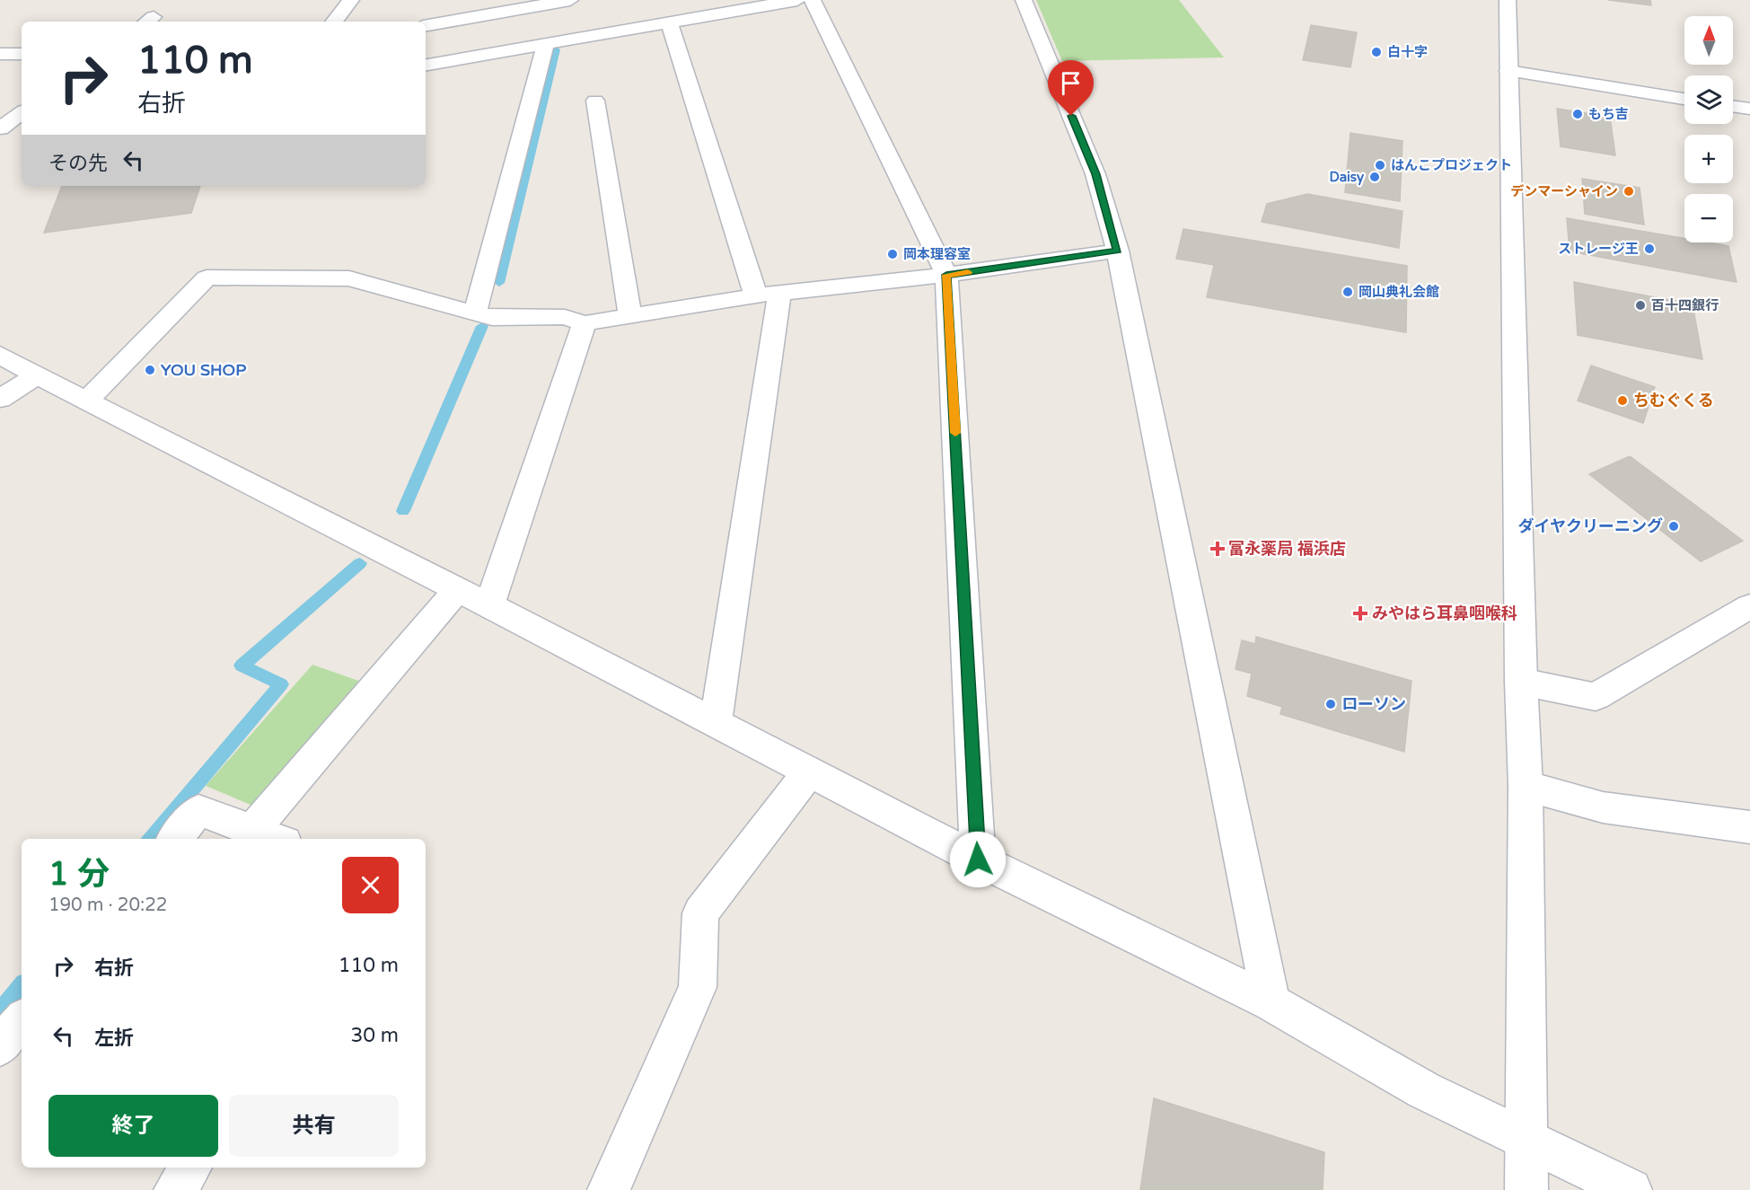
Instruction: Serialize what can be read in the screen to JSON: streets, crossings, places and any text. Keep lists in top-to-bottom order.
{
  "places": {
    "other": [
      "白十字",
      "もち吉",
      "はんこプロジェクト",
      "Daisy",
      "デンマーシャイン",
      "ストレージ王",
      "岡本理容室",
      "岡山典礼会館",
      "百十四銀行",
      "YOU SHOP",
      "ちむぐくる",
      "ダイヤクリーニング",
      "ローソン"
    ],
    "health": ["富永薬局 福浜店", "みやはら耳鼻咽喉科"]
  },
  "north": "top",
  "page": {
    "map_buttons": ["+", "−"],
    "turn": ["110 m", "右折"],
    "then": "その先",
    "heading": ["1 分", "190 m · 20:22"],
    "list": [
      {
        "name": "右折",
        "value": "110 m"
      },
      {
        "name": "左折",
        "value": "30 m"
      }
    ],
    "buttons": ["終了", "共有"]
  }
}
